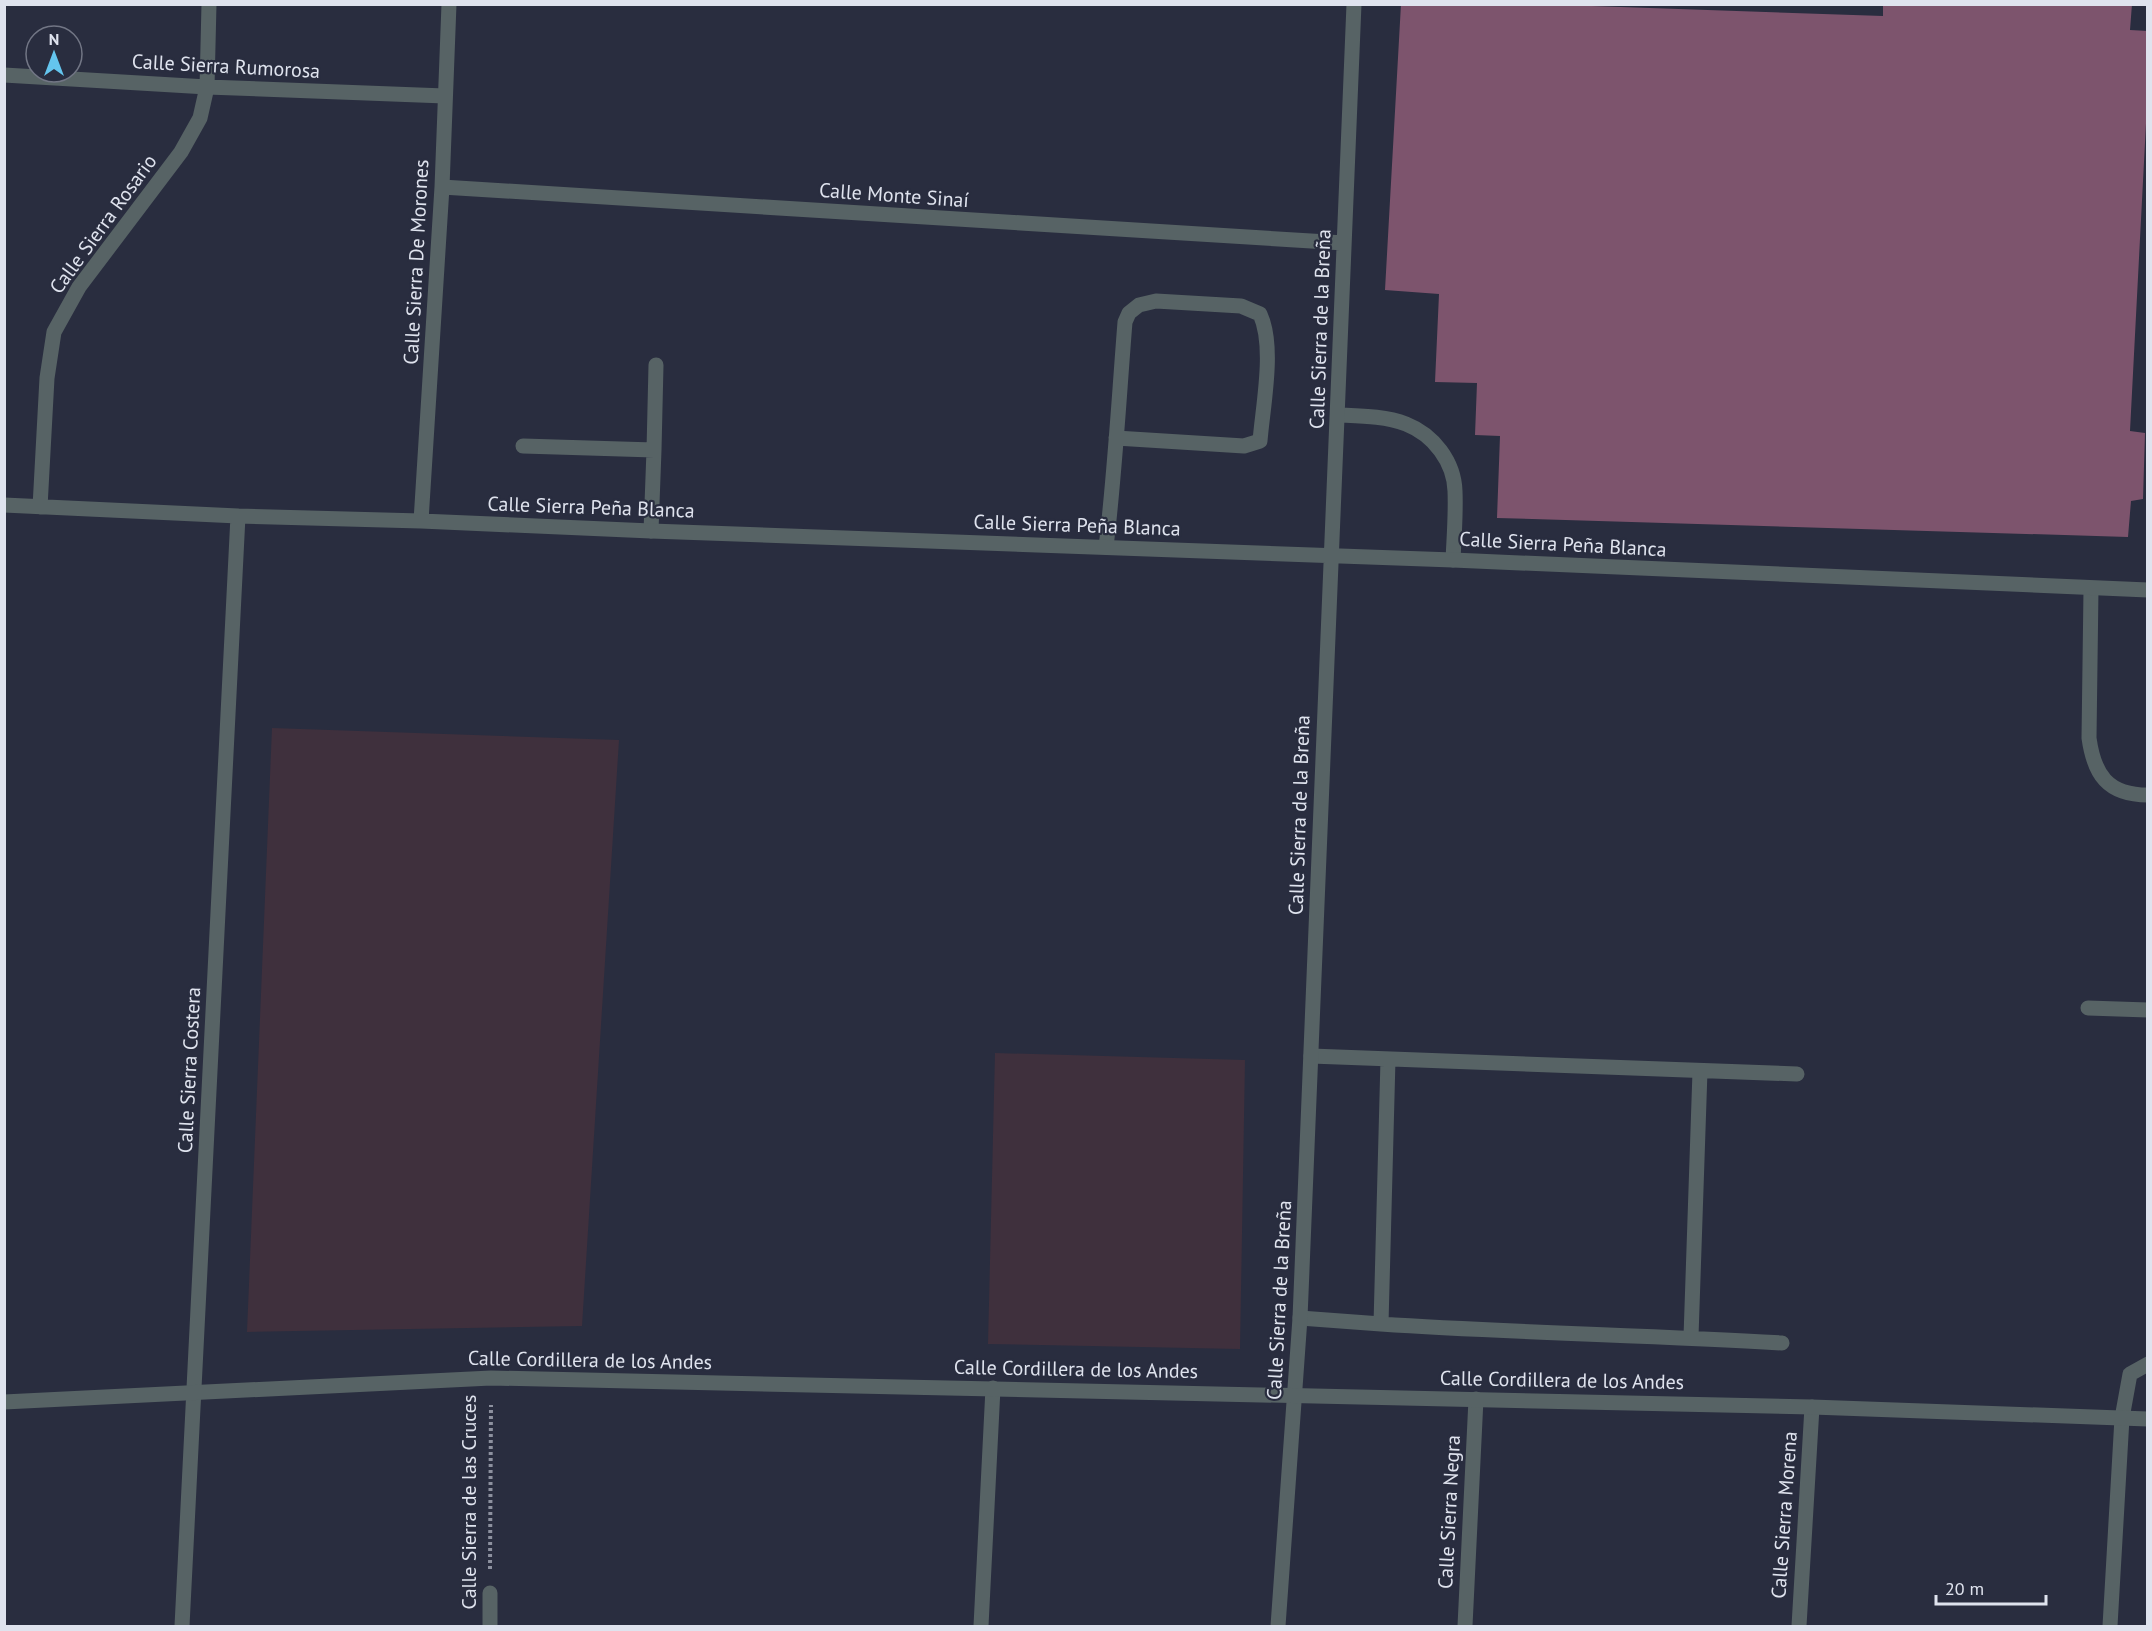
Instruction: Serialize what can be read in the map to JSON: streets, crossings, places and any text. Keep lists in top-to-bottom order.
{
  "streets": {
    "street": [
      "Calle Sierra Rumorosa",
      "Calle Monte Sinaí",
      "Calle Sierra Rosario",
      "Calle Sierra De Morones",
      "Calle Sierra de la Breña",
      "Calle Sierra Peña Blanca",
      "Calle Sierra Costera",
      "Calle Cordillera de los Andes",
      "Calle Sierra de las Cruces",
      "Calle Sierra Negra",
      "Calle Sierra Morena"
    ]
  },
  "crossings": [
    ["Calle Sierra Rumorosa", "Calle Sierra Rosario"],
    ["Calle Sierra Rumorosa", "Calle Sierra De Morones"],
    ["Calle Monte Sinaí", "Calle Sierra De Morones"],
    ["Calle Monte Sinaí", "Calle Sierra de la Breña"],
    ["Calle Sierra Rosario", "Calle Sierra Peña Blanca"],
    ["Calle Sierra De Morones", "Calle Sierra Peña Blanca"],
    ["Calle Sierra de la Breña", "Calle Sierra Peña Blanca"],
    ["Calle Sierra de la Breña", "Calle Cordillera de los Andes"],
    ["Calle Sierra Peña Blanca", "Calle Sierra Costera"],
    ["Calle Sierra Costera", "Calle Cordillera de los Andes"],
    ["Calle Cordillera de los Andes", "Calle Sierra de las Cruces"],
    ["Calle Cordillera de los Andes", "Calle Sierra Negra"],
    ["Calle Cordillera de los Andes", "Calle Sierra Morena"]
  ],
  "scale_bar": "20 m",
  "north": "top"
}
